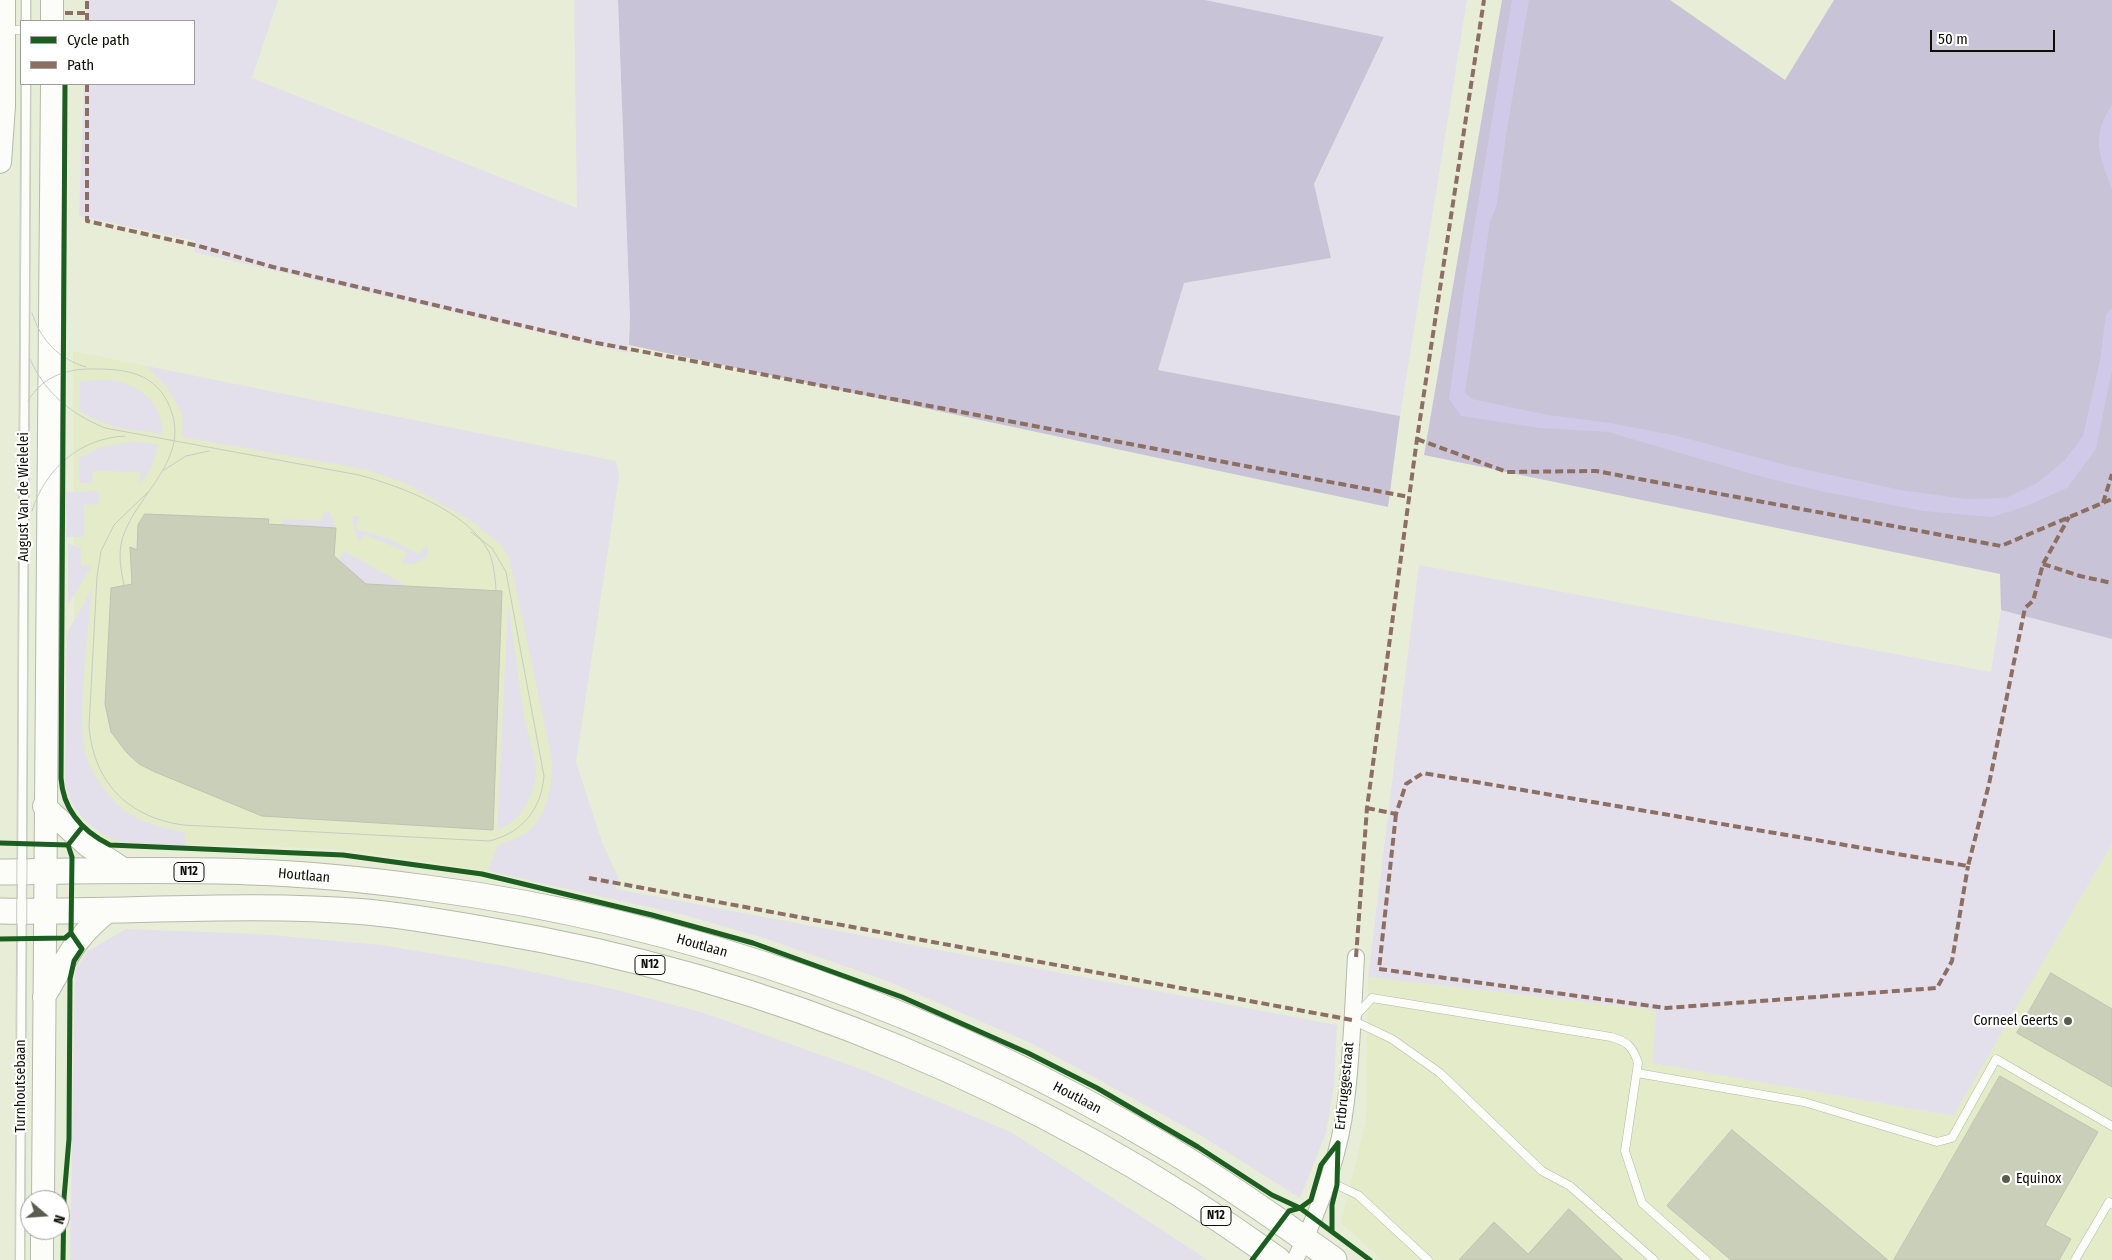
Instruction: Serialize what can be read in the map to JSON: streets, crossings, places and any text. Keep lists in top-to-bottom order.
{
  "streets": {
    "main road": [
      "August Van de Wielelei",
      "N12",
      "Houtlaan",
      "Turnhoutsebaan"
    ],
    "street": ["Ertbruggestraat"]
  },
  "crossings": [
    ["August Van de Wielelei", "N12"],
    ["August Van de Wielelei", "Houtlaan"],
    ["August Van de Wielelei", "Turnhoutsebaan"],
    ["N12", "Turnhoutsebaan"],
    ["Houtlaan", "Ertbruggestraat"]
  ],
  "places": ["Corneel Geerts", "Equinox"],
  "legend": ["Cycle path", "Path"],
  "scale_bar": "50 m",
  "north": "right"
}
